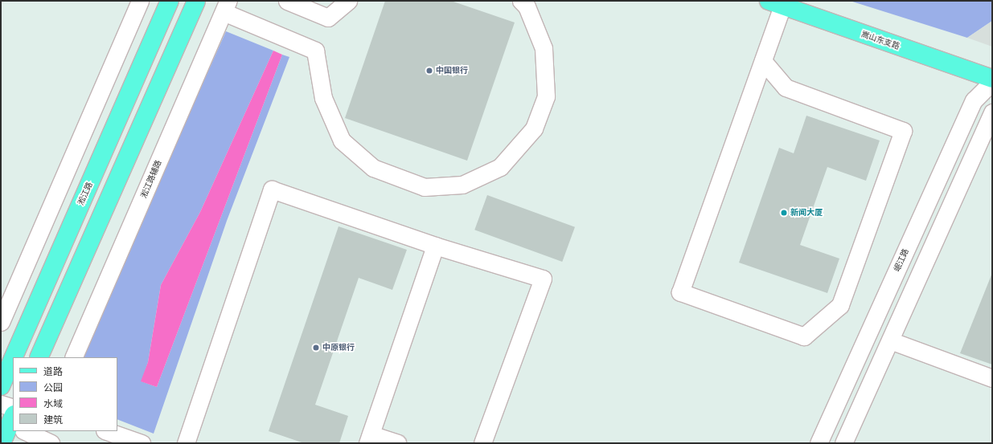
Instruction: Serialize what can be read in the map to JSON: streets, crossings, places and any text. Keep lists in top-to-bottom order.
{
  "streets": {
    "main road": ["嵩山东支路", "淞江路"],
    "street": ["淞江路辅路", "岷江路"]
  },
  "places": ["中国银行", "新闻大厦", "中原银行"],
  "legend": [
    "道路",
    "公园",
    "水域",
    "建筑"
  ]
}
